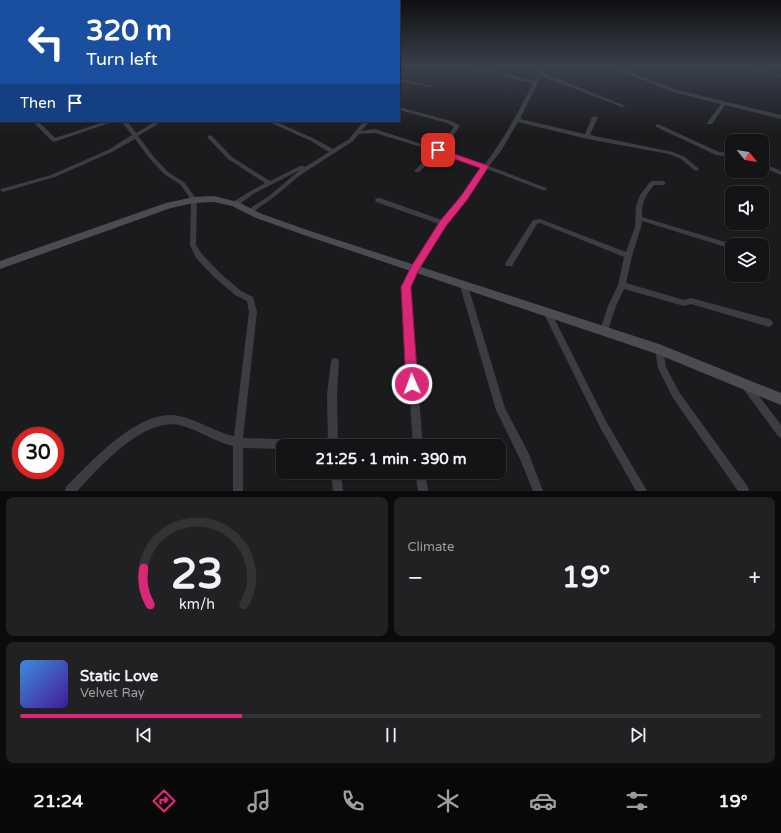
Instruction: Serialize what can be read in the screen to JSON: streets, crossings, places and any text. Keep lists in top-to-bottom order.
{
  "north": "bottom right",
  "page": {
    "turn": ["320 m", "Turn left"],
    "then": "Then",
    "limit": "30",
    "trip": "21:25 · 1 min · 390 m",
    "tile": "Climate",
    "heat": ["−", "19°", "+"],
    "song": ["Static Love", "Velvet Ray"],
    "tabs": ["21:24", "19°"],
    "gauge": ["23", "km/h"]
  }
}
